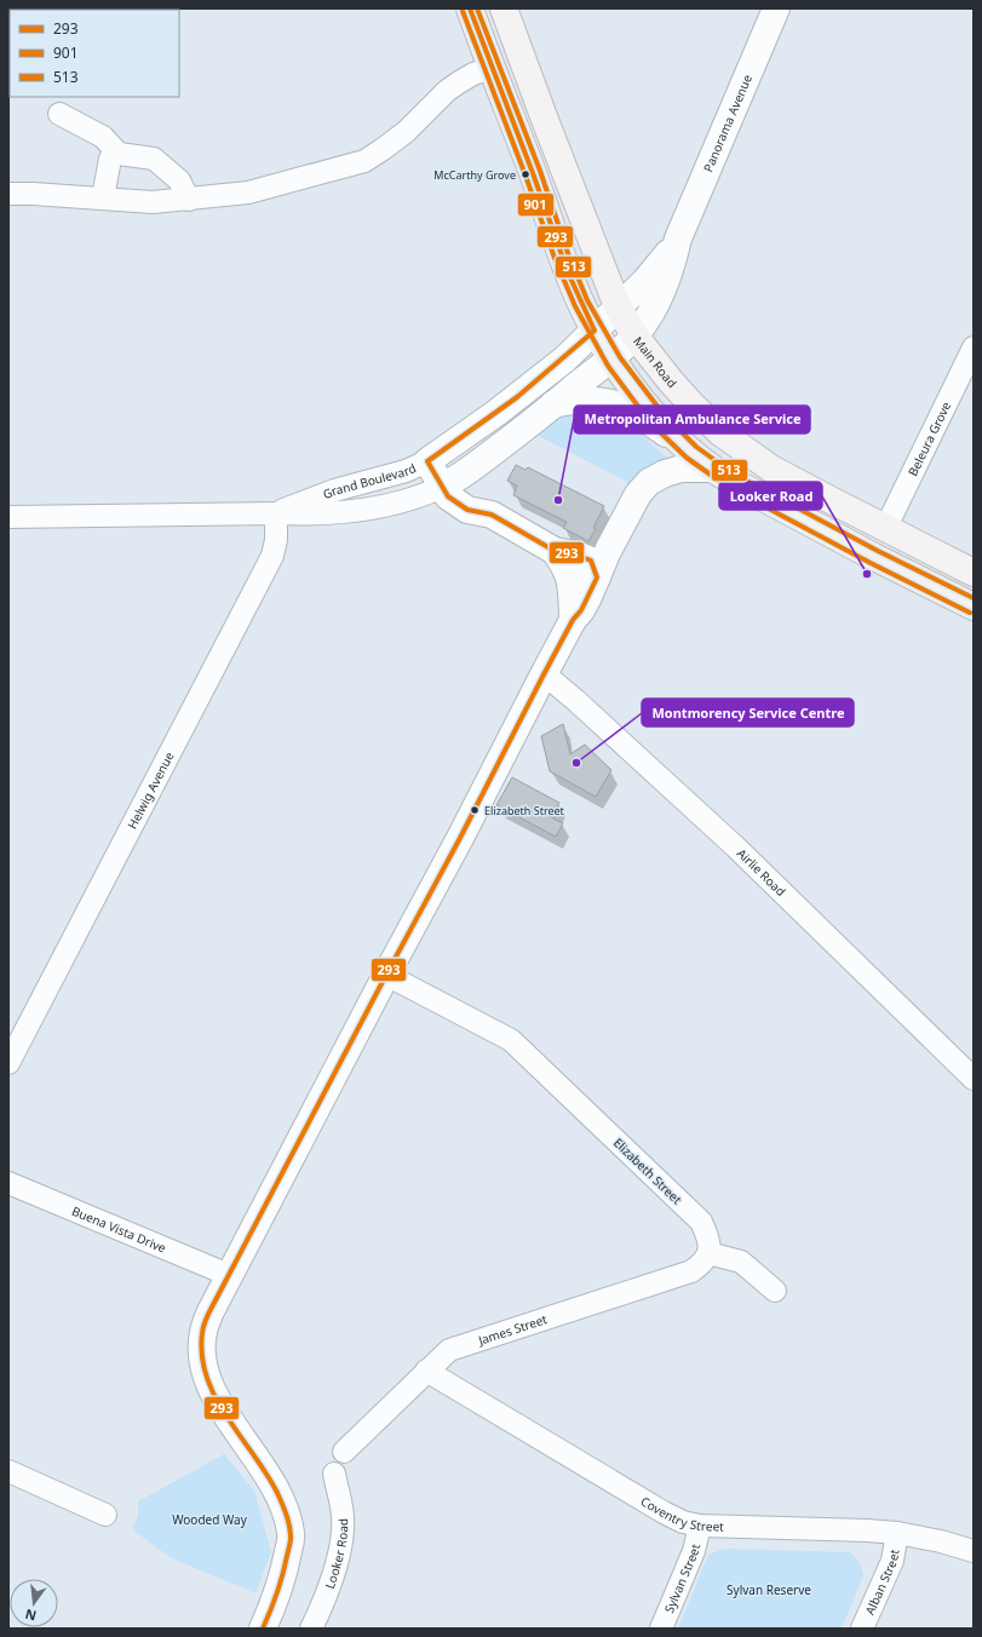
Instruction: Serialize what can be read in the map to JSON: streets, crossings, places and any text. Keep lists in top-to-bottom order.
{
  "streets": {
    "main road": ["Main Road"],
    "street": [
      "Panorama Avenue",
      "Beleura Grove",
      "Grand Boulevard",
      "Helwig Avenue",
      "Airlie Road",
      "Elizabeth Street",
      "Buena Vista Drive",
      "James Street",
      "Coventry Street",
      "Looker Road",
      "Sylvan Street",
      "Alban Street"
    ]
  },
  "crossings": [
    ["Panorama Avenue", "Main Road"],
    ["Panorama Avenue", "Grand Boulevard"],
    ["Main Road", "Beleura Grove"],
    ["Main Road", "Grand Boulevard"],
    ["Grand Boulevard", "Helwig Avenue"],
    ["Elizabeth Street", "James Street"],
    ["James Street", "Coventry Street"],
    ["Coventry Street", "Sylvan Street"],
    ["Coventry Street", "Alban Street"]
  ],
  "parks": ["Wooded Way", "Sylvan Reserve"],
  "places": [
    "McCarthy Grove",
    "Metropolitan Ambulance Service",
    "Looker Road",
    "Montmorency Service Centre",
    "Elizabeth Street"
  ],
  "lines": ["transit line 293", "transit line 513", "transit line 901"],
  "legend": ["293", "901", "513"],
  "north": "bottom"
}
